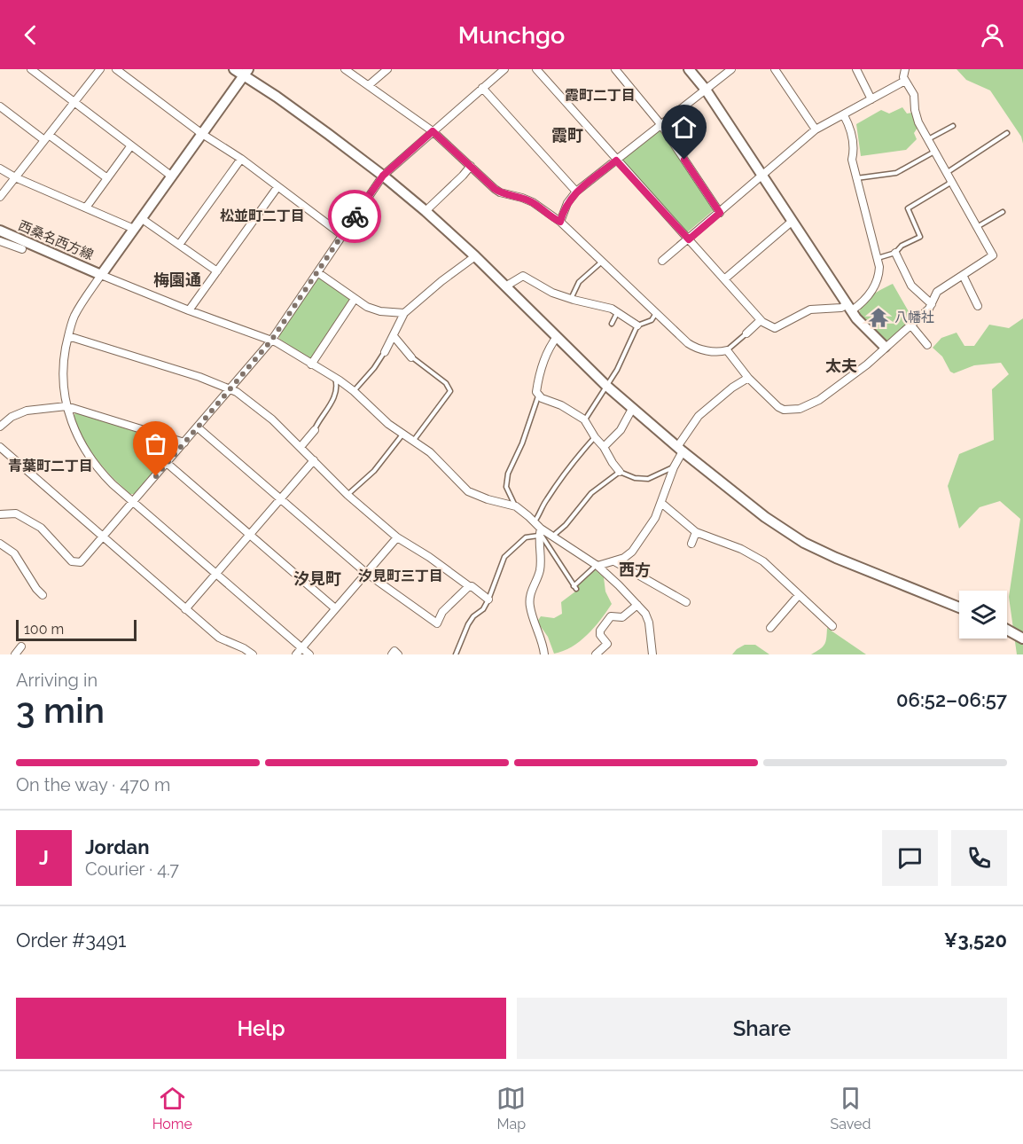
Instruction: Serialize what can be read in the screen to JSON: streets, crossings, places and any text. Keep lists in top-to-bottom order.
{
  "streets": {
    "street": ["西桑名西方線"]
  },
  "districts": [
    "霞町二丁目",
    "霞町",
    "松並町二丁目",
    "梅園通",
    "太夫",
    "青葉町二丁目",
    "西方",
    "汐見町三丁目",
    "汐見町"
  ],
  "places": {
    "temple": ["八幡社"]
  },
  "scale_bar": "100 m",
  "page": {
    "header": "Munchgo",
    "scale": "100 m",
    "heading": ["3 min", "Arriving in", "06:52–06:57"],
    "panel": [
      "Jordan",
      "Courier · 4.7",
      "Order #3491",
      "¥3,520"
    ],
    "bar": "On the way · 470 m",
    "round": "J",
    "buttons": ["Help", "Share"],
    "tabs": ["Home", "Map", "Saved"]
  }
}
